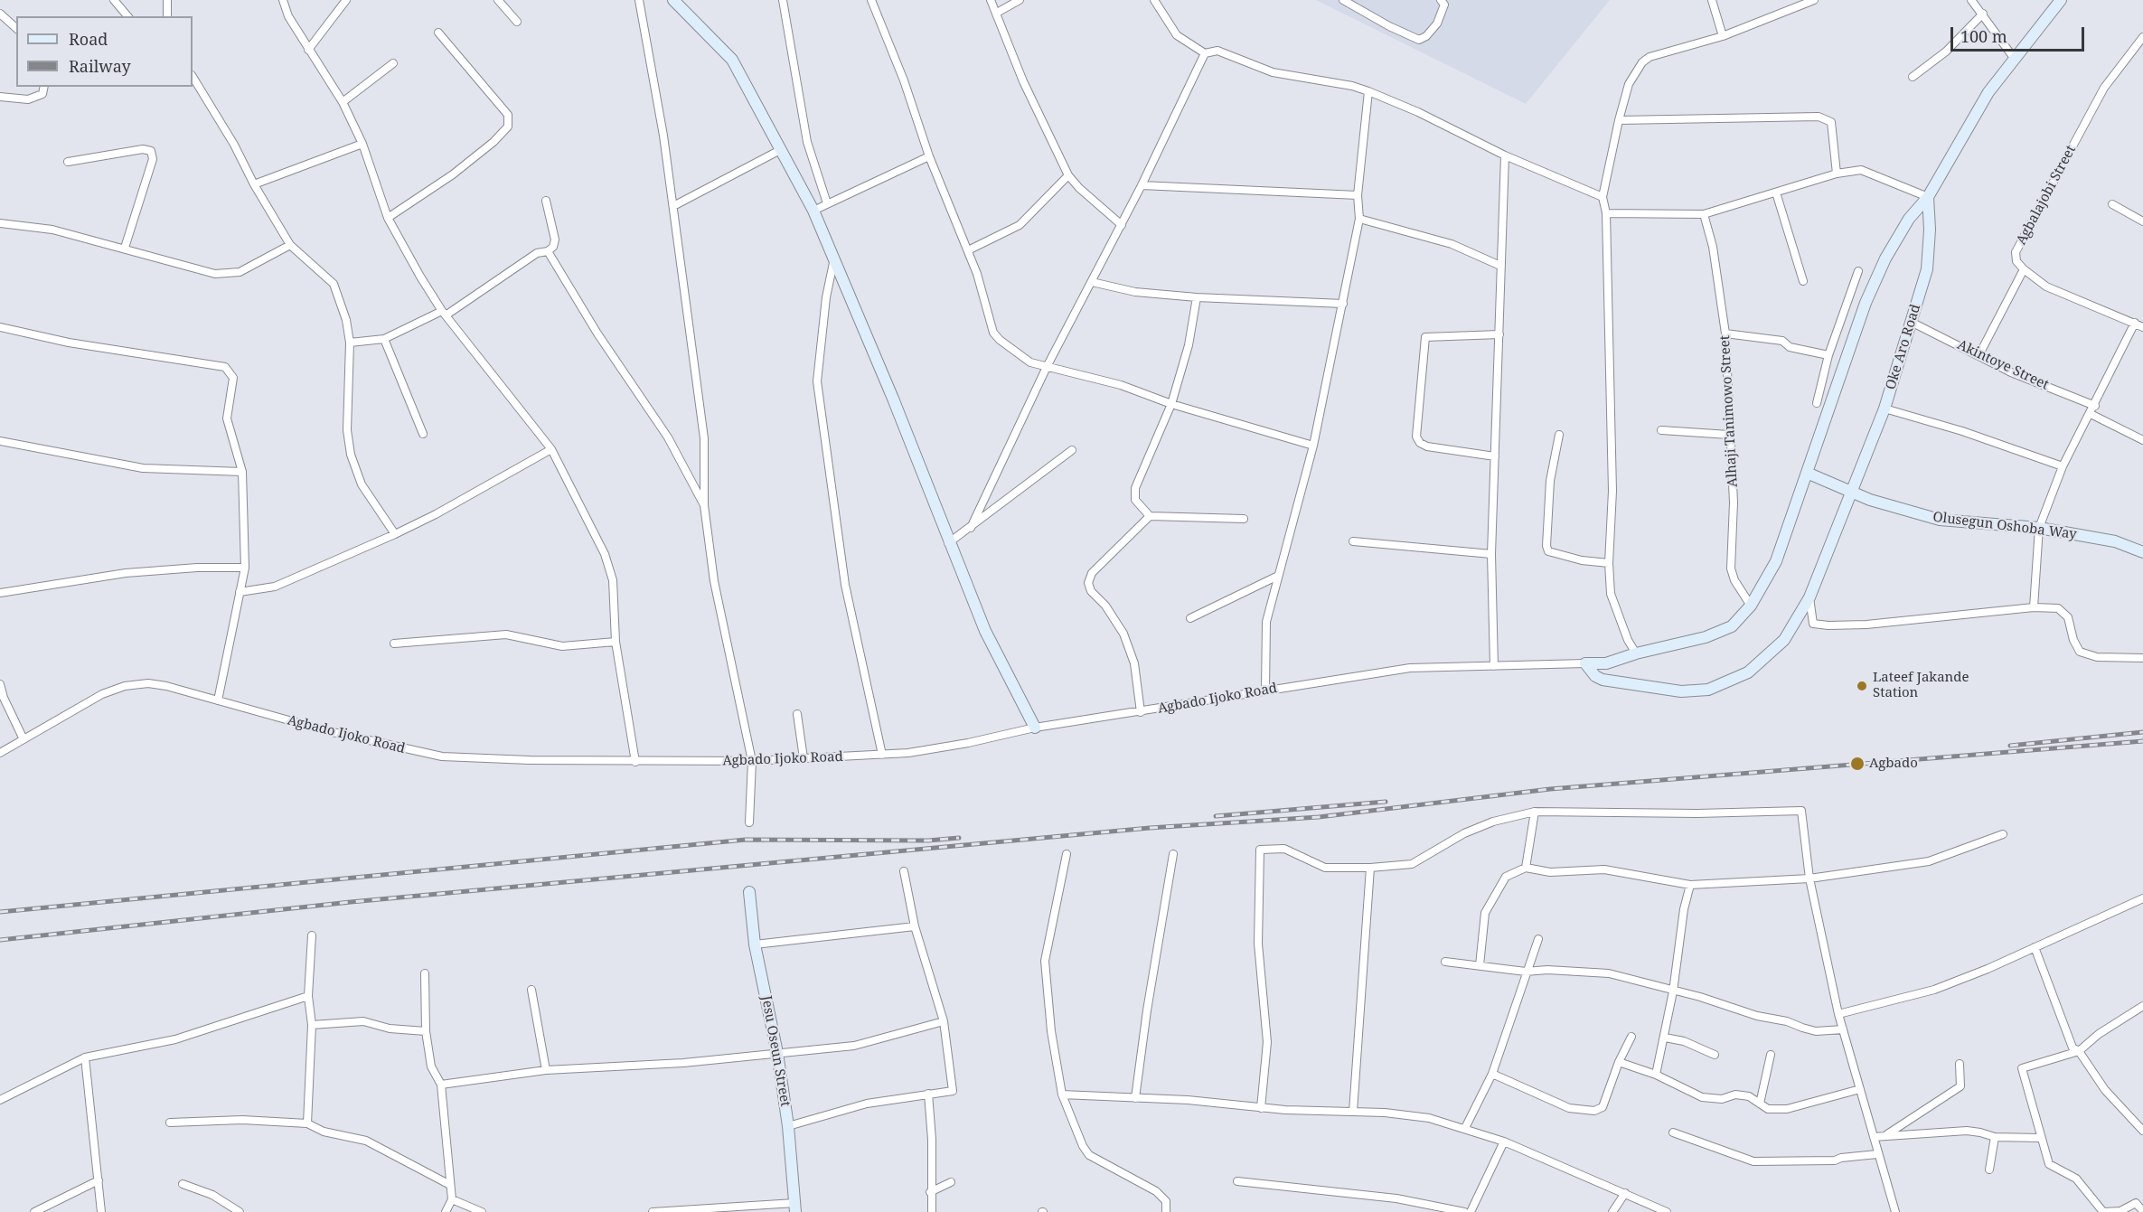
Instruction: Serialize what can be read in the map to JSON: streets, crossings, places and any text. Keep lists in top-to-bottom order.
{
  "streets": {
    "main road": [
      "Oke Aro Road",
      "Olusegun Oshoba Way",
      "Agbado Ijoko Road",
      "Jesu Oseun Street"
    ],
    "street": ["Agbalajobi Street", "Akintoye Street", "Alhaji Tanimowo Street"]
  },
  "crossings": [
    ["Oke Aro Road", "Akintoye Street"],
    ["Oke Aro Road", "Olusegun Oshoba Way"],
    ["Alhaji Tanimowo Street", "Agbado Ijoko Road"],
    ["Olusegun Oshoba Way", "Agbado Ijoko Road"]
  ],
  "places": ["Lateef Jakande Station", "Agbado"],
  "legend": ["Road", "Railway"],
  "scale_bar": "100 m"
}
